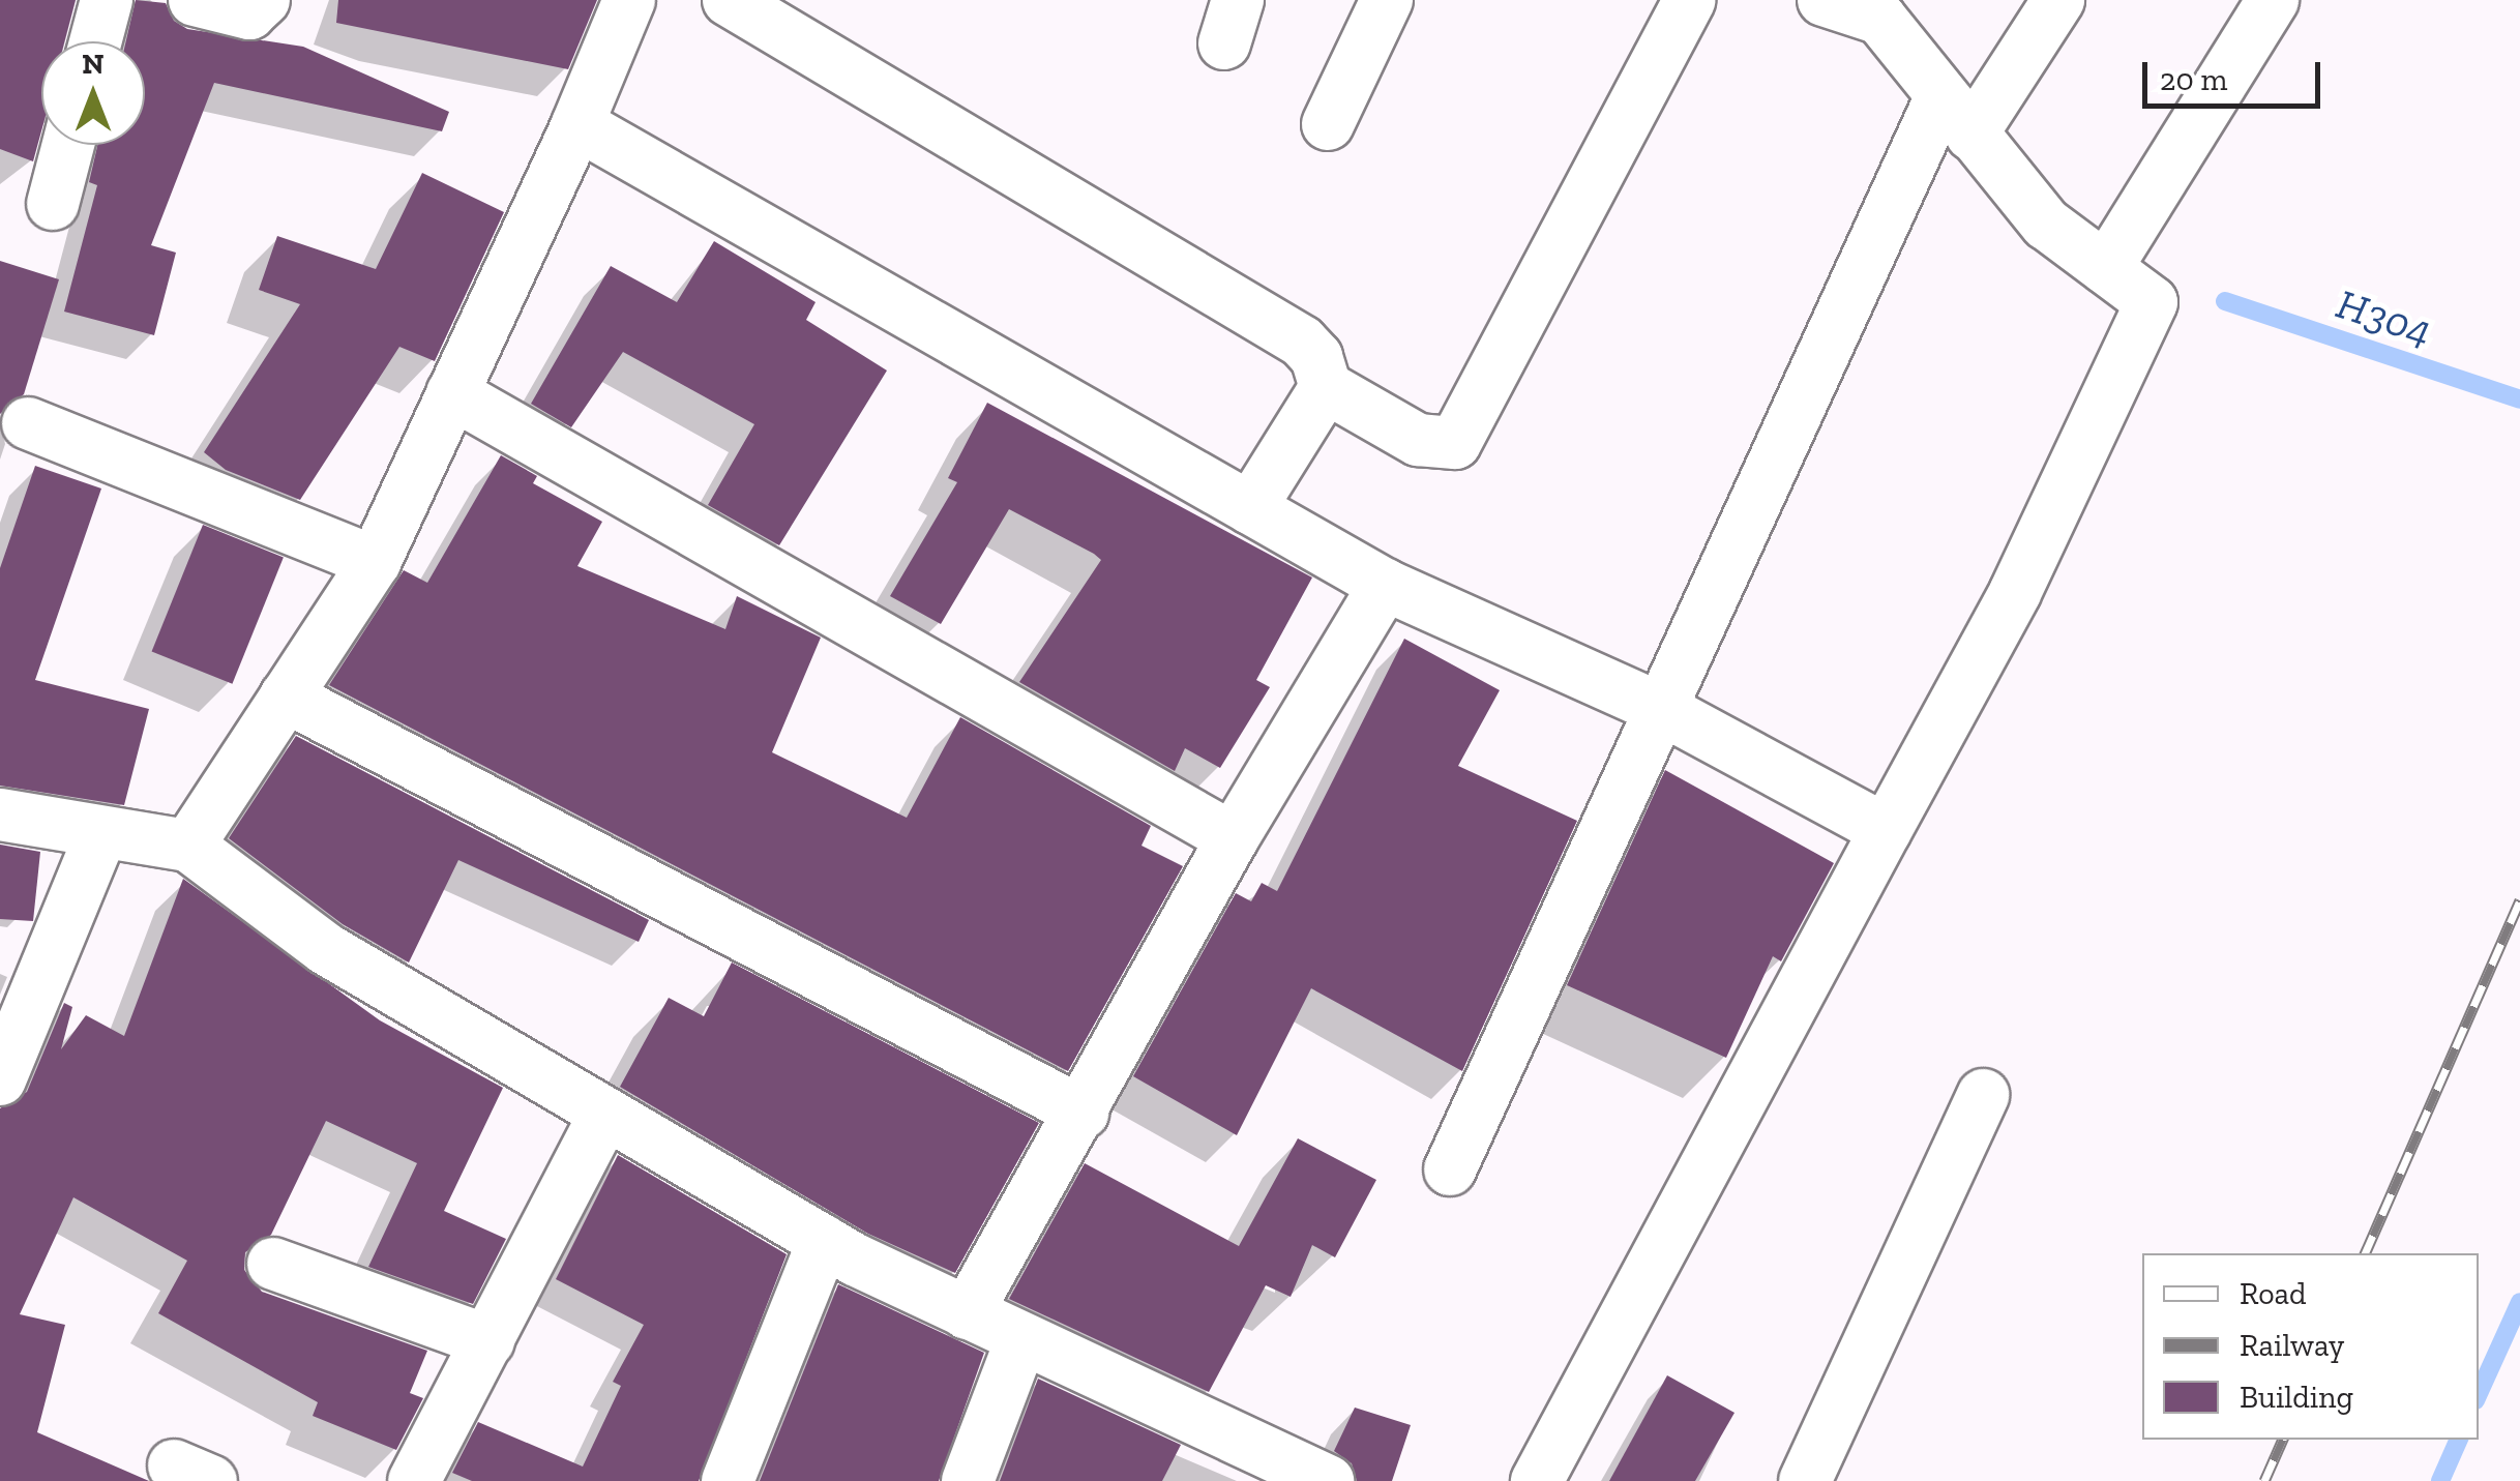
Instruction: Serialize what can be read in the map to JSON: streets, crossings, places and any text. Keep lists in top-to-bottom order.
{
  "water": ["H304"],
  "legend": ["Road", "Railway", "Building"],
  "scale_bar": "20 m",
  "north": "top"
}
